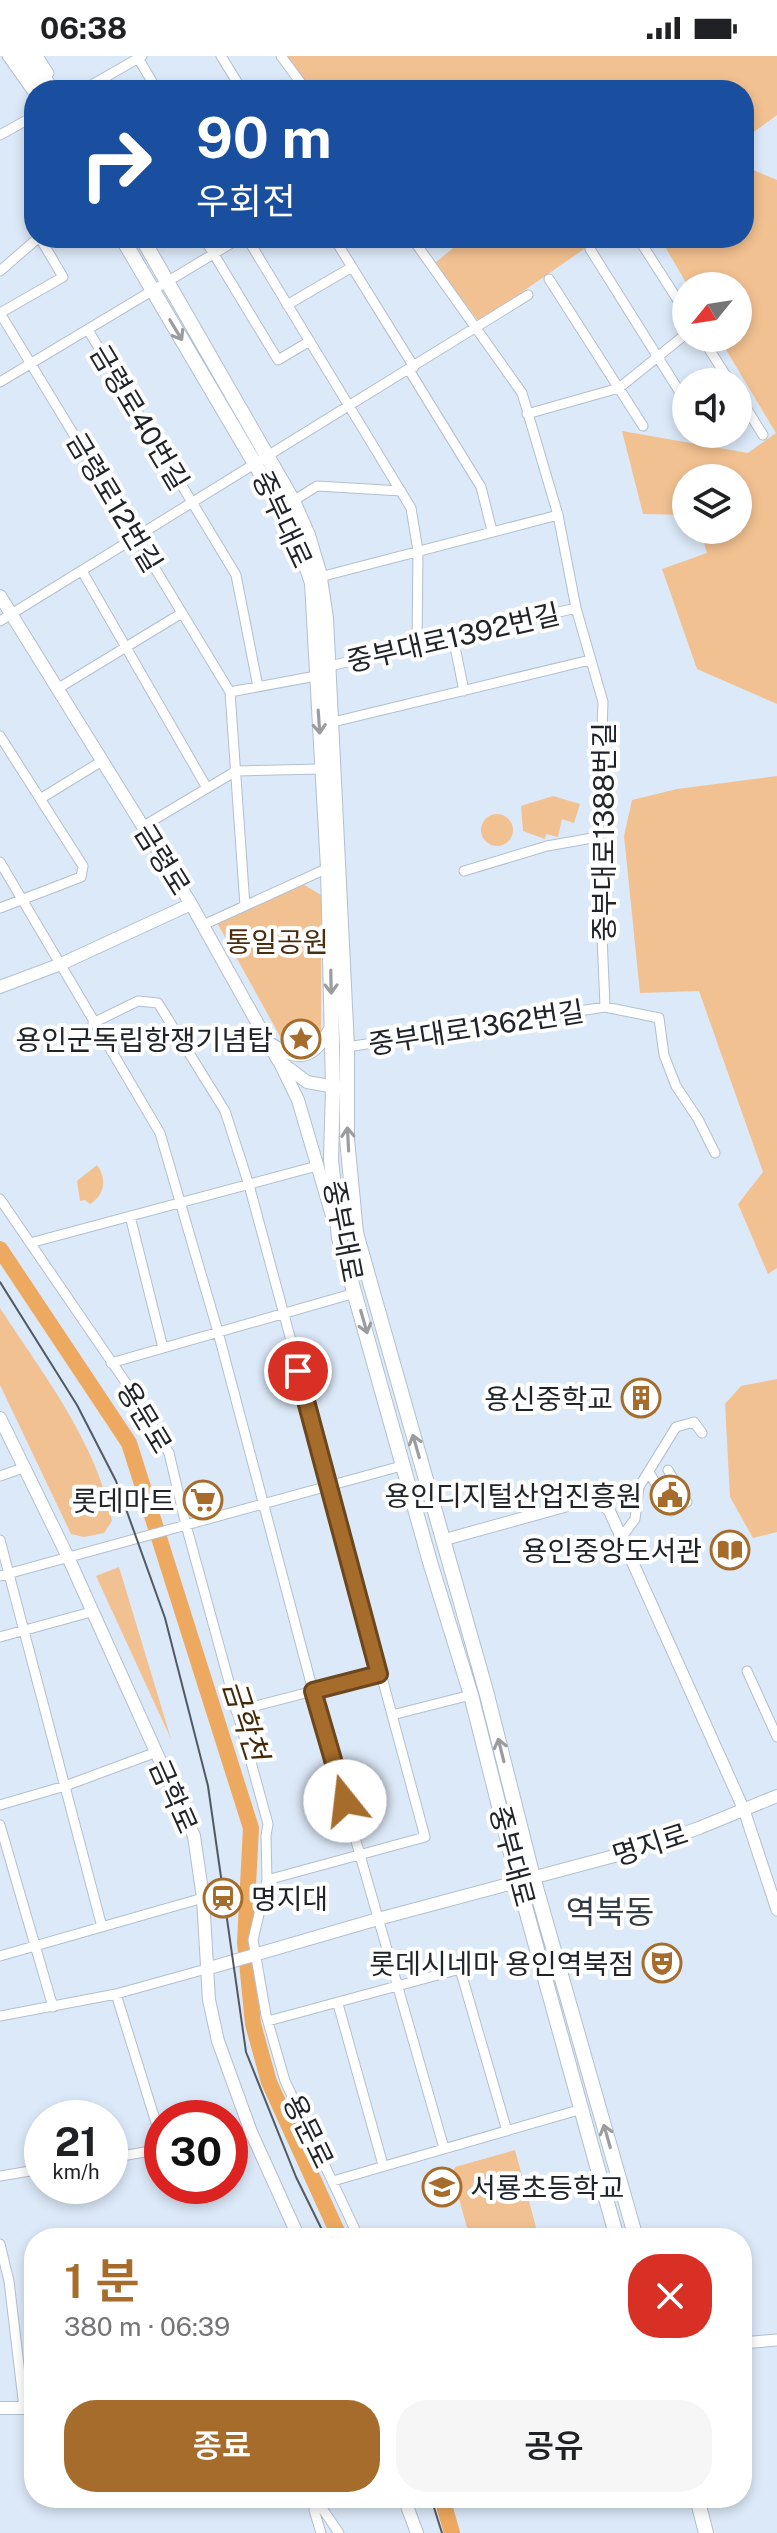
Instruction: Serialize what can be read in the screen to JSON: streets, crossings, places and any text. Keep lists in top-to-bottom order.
{
  "streets": {
    "main road": [
      "중부대로",
      "금령로",
      "금학로",
      "명지로"
    ],
    "street": [
      "금령로40번길",
      "금령로12번길",
      "중부대로1392번길",
      "중부대로1388번길",
      "중부대로1362번길",
      "용문로"
    ]
  },
  "crossings": [
    ["금령로40번길", "금령로12번길"],
    ["금령로40번길", "중부대로"],
    ["금령로40번길", "중부대로1388번길"],
    ["금령로40번길", "금령로"],
    ["중부대로", "중부대로1392번길"],
    ["중부대로", "금령로"],
    ["중부대로", "중부대로1362번길"],
    ["중부대로", "명지로"],
    ["중부대로1392번길", "중부대로1388번길"],
    ["중부대로1388번길", "중부대로1362번길"],
    ["용문로", "명지로"],
    ["금학로", "명지로"]
  ],
  "districts": ["역북동"],
  "water": ["금학천"],
  "parks": ["통일공원"],
  "places": {
    "place": ["용인군독립항쟁기념탑"],
    "building": ["용신중학교"],
    "public building": ["용인디지털산업진흥원"],
    "supermarket": ["롯데마트"],
    "library": ["용인중앙도서관"],
    "station": ["명지대"],
    "theatre": ["롯데시네마 용인역북점"],
    "school or university": ["서룡초등학교"]
  },
  "north": "bottom left",
  "page": {
    "status": "06:38",
    "turn": ["90 m", "우회전"],
    "speed": "21 km/h",
    "limit": "30",
    "heading": ["1 분", "380 m · 06:39"],
    "buttons": ["종료", "공유"]
  }
}
